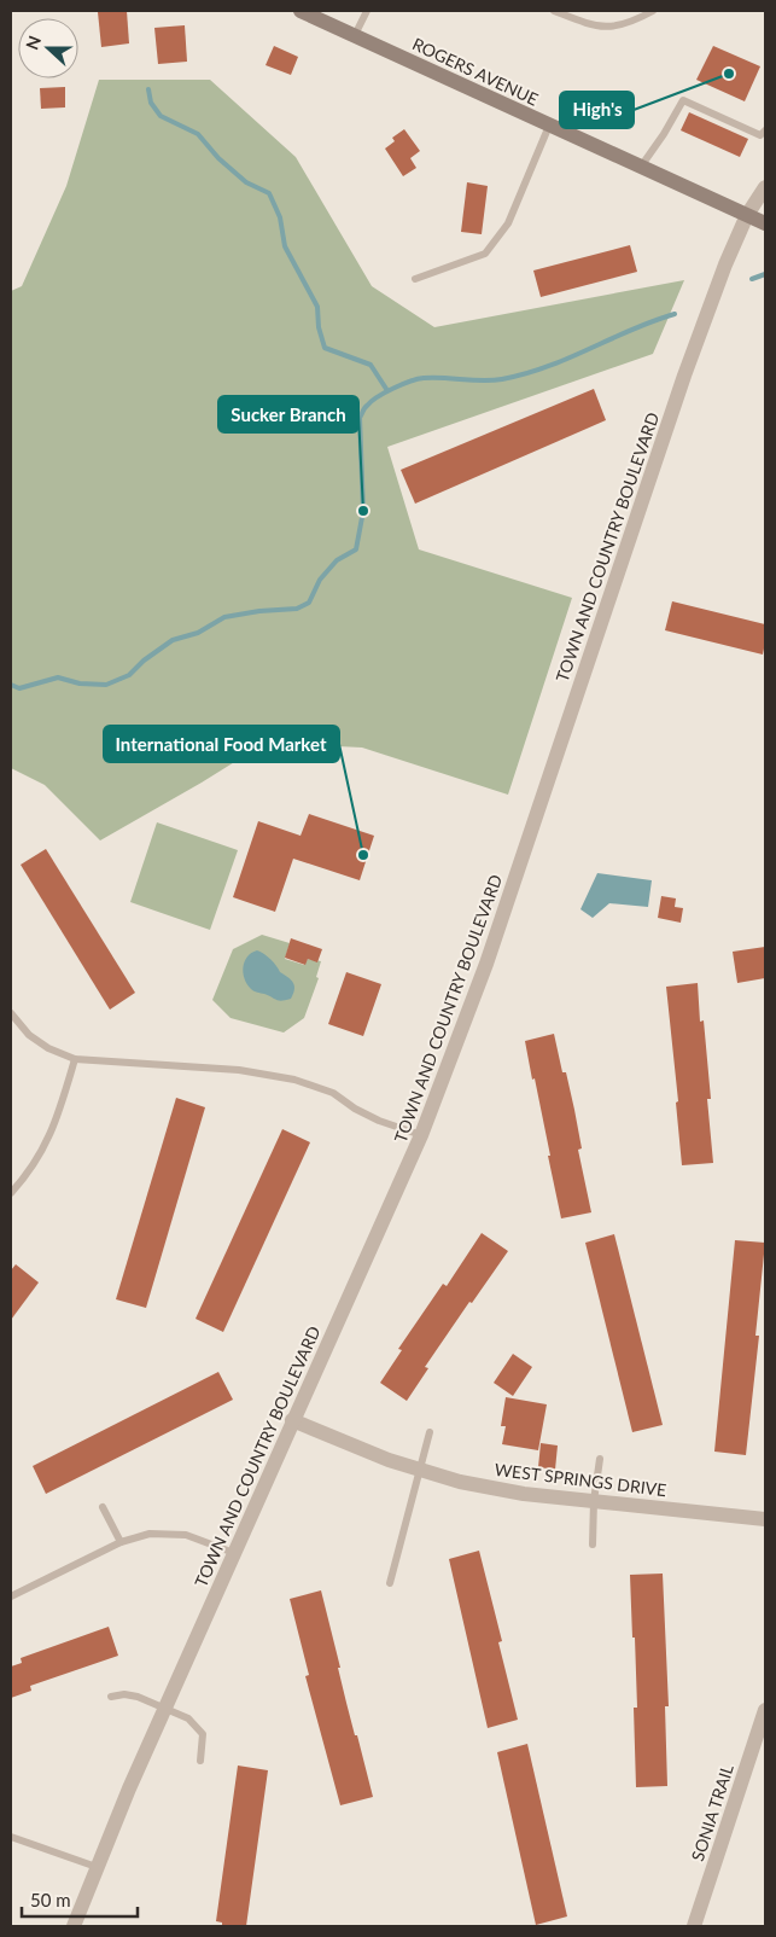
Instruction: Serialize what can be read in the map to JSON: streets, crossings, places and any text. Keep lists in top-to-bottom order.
{
  "streets": {
    "main road": ["ROGERS AVENUE"],
    "street": ["TOWN AND COUNTRY BOULEVARD", "WEST SPRINGS DRIVE", "SONIA TRAIL"]
  },
  "crossings": [
    ["ROGERS AVENUE", "TOWN AND COUNTRY BOULEVARD"],
    ["TOWN AND COUNTRY BOULEVARD", "WEST SPRINGS DRIVE"]
  ],
  "places": ["High's", "Sucker Branch", "International Food Market"],
  "scale_bar": "50 m",
  "north": "left"
}
